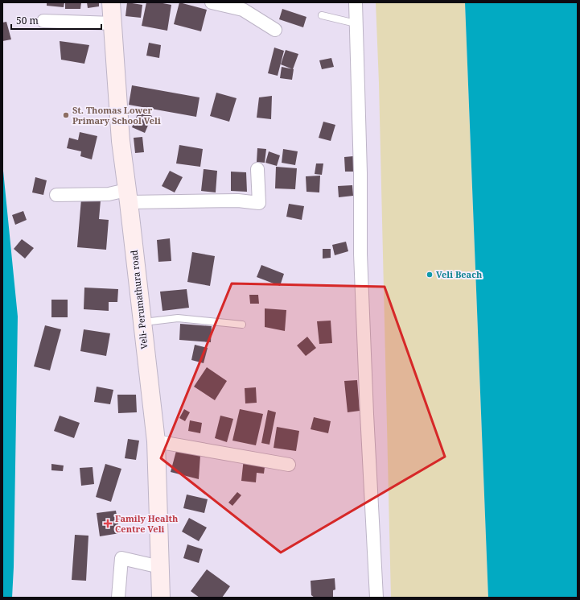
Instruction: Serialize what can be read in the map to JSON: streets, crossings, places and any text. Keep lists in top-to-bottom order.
{
  "streets": {
    "main road": ["Veli- Perumathura road"]
  },
  "places": {
    "other": ["St. Thomas Lower Primary School Veli", "Veli Beach"],
    "health": ["Family Health Centre Veli"]
  },
  "scale_bar": "50 m"
}
